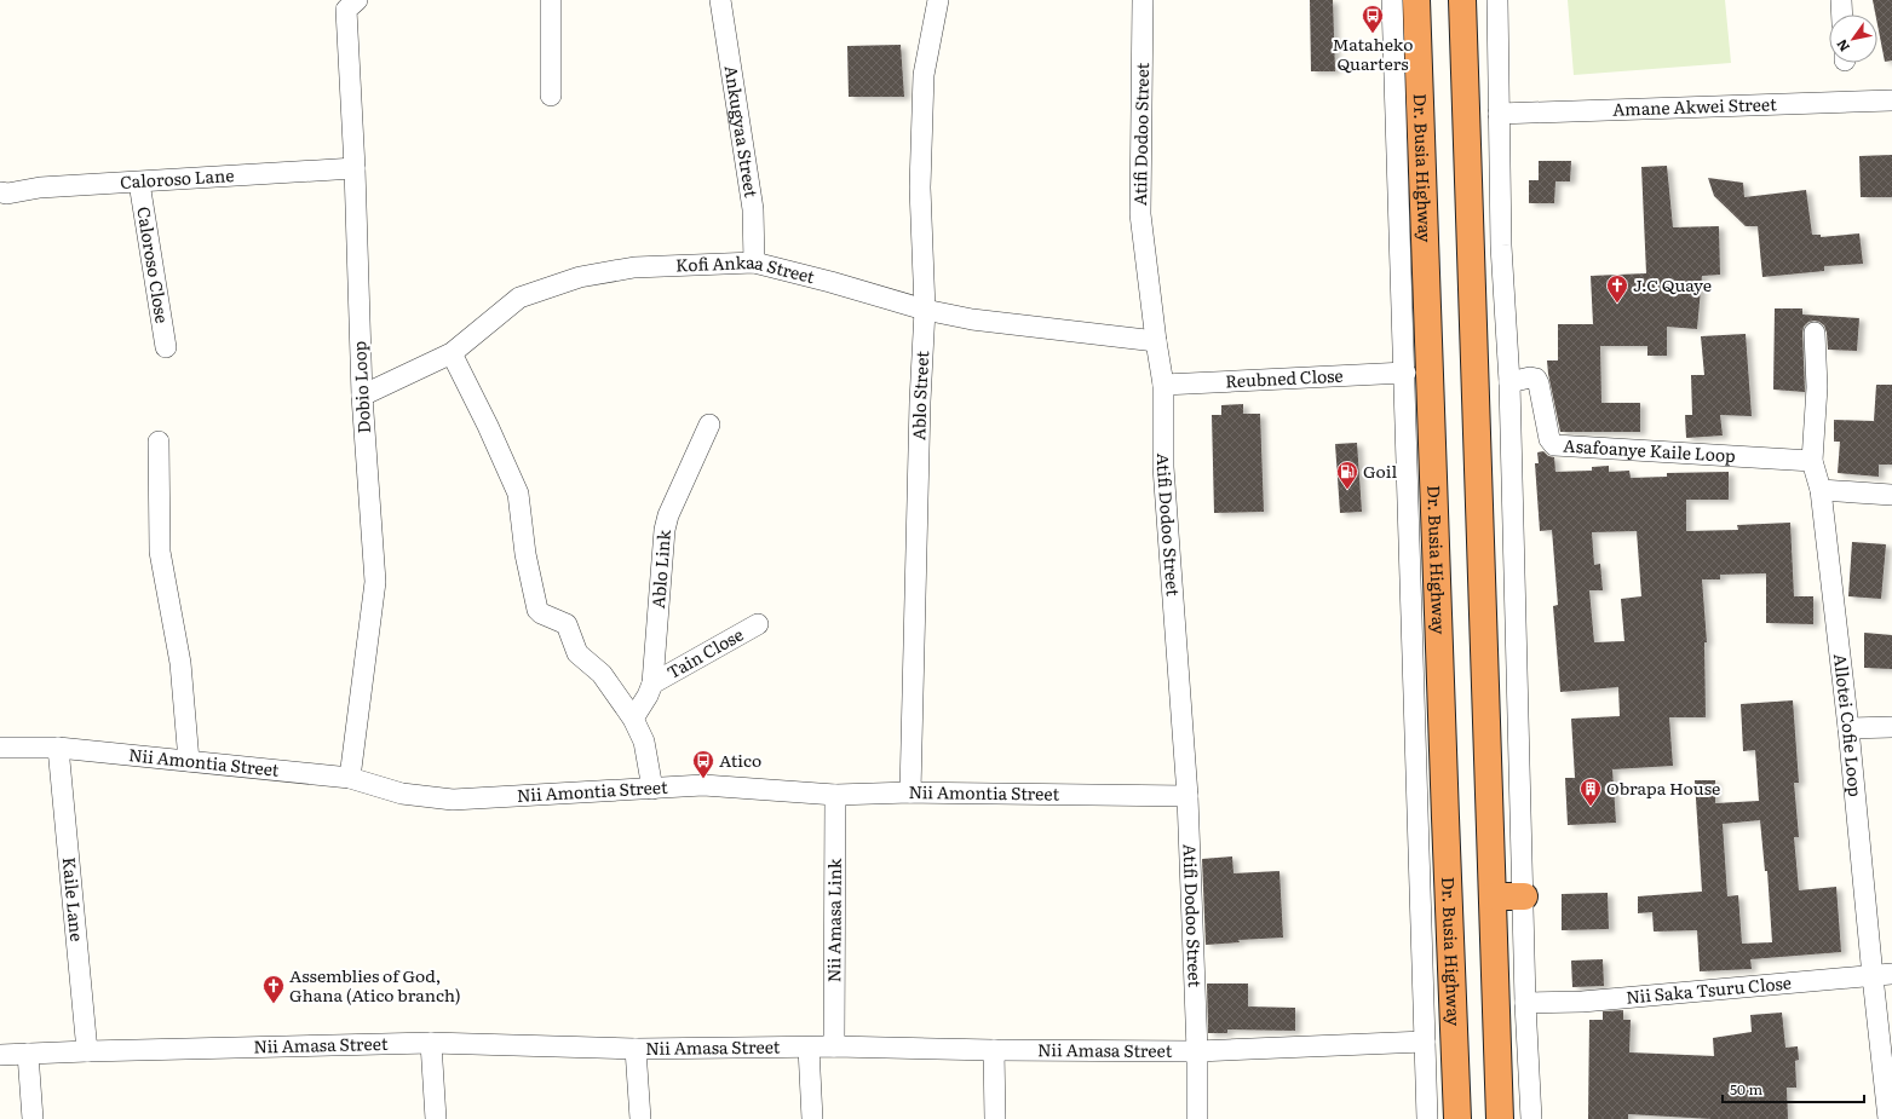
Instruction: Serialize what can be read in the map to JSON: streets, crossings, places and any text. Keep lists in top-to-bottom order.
{
  "streets": {
    "highway": ["Dr. Busia Highway"],
    "street": [
      "Amane Akwei Street",
      "Ankugyaa Street",
      "Atifi Dodoo Street",
      "Caloroso Lane",
      "Caloroso Close",
      "Kofi Ankaa Street",
      "Reubned Close",
      "Dobio Loop",
      "Ablo Street",
      "Asafoanye Kaile Loop",
      "Ablo Link",
      "Tain Close",
      "Allotei Cofie Loop",
      "Nii Amontia Street",
      "Kaile Lane",
      "Nii Amasa Link",
      "Nii Saka Tsuru Close",
      "Nii Amasa Street"
    ]
  },
  "crossings": [
    ["Ankugyaa Street", "Kofi Ankaa Street"],
    ["Atifi Dodoo Street", "Kofi Ankaa Street"],
    ["Atifi Dodoo Street", "Reubned Close"],
    ["Atifi Dodoo Street", "Nii Amontia Street"],
    ["Atifi Dodoo Street", "Nii Amasa Street"],
    ["Dr. Busia Highway", "Reubned Close"],
    ["Dr. Busia Highway", "Nii Amasa Street"],
    ["Caloroso Lane", "Caloroso Close"],
    ["Caloroso Lane", "Dobio Loop"],
    ["Kofi Ankaa Street", "Dobio Loop"],
    ["Kofi Ankaa Street", "Ablo Street"],
    ["Dobio Loop", "Nii Amontia Street"],
    ["Ablo Street", "Nii Amontia Street"],
    ["Asafoanye Kaile Loop", "Allotei Cofie Loop"],
    ["Ablo Link", "Tain Close"],
    ["Allotei Cofie Loop", "Nii Saka Tsuru Close"],
    ["Nii Amontia Street", "Kaile Lane"],
    ["Nii Amontia Street", "Nii Amasa Link"],
    ["Kaile Lane", "Nii Amasa Street"],
    ["Nii Amasa Link", "Nii Amasa Street"]
  ],
  "places": {
    "bus stop": ["Mataheko Quarters", "Atico"],
    "church": ["J.C Quaye", "Assemblies of God, Ghana (Atico branch)"],
    "fuel station": ["Goil"],
    "building": ["Obrapa House"]
  },
  "scale_bar": "50 m",
  "north": "bottom left"
}
